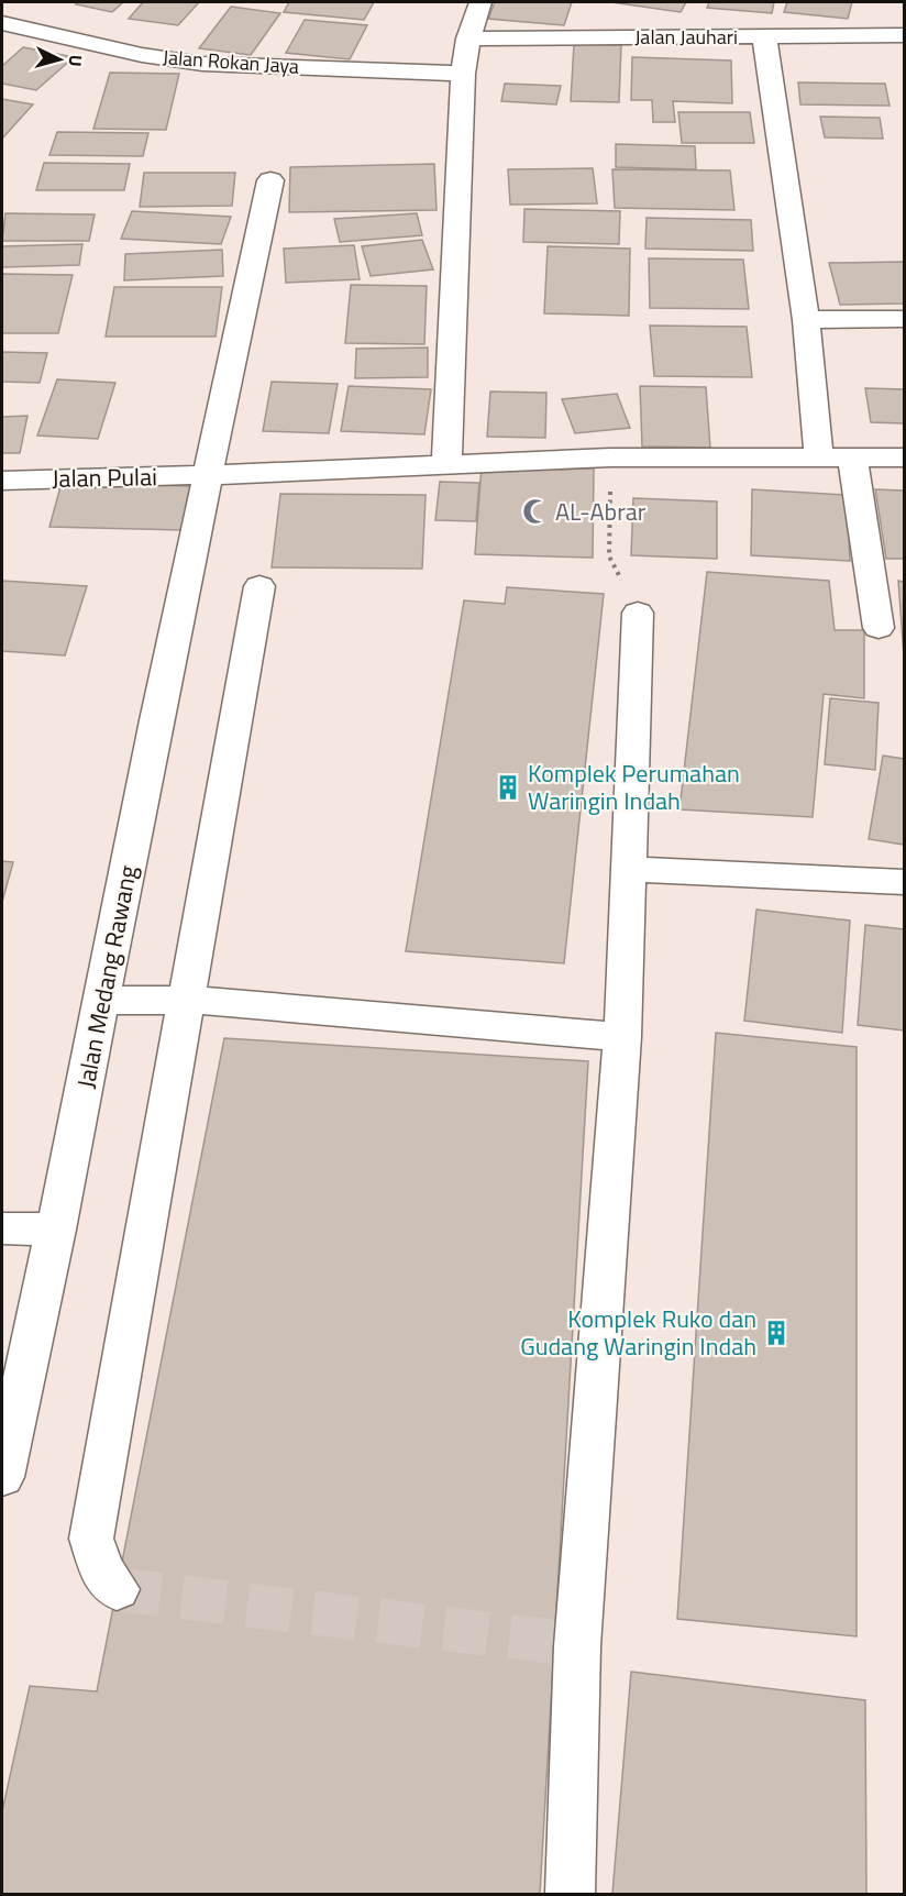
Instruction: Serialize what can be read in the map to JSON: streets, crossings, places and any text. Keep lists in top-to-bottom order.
{
  "streets": {
    "street": [
      "Jalan Jauhari",
      "Jalan Rokan Jaya",
      "Jalan Pulai",
      "Jalan Medang Rawang"
    ]
  },
  "crossings": [
    ["Jalan Pulai", "Jalan Medang Rawang"]
  ],
  "places": {
    "mosque": ["AL-Abrar"],
    "building": ["Komplek Perumahan Waringin Indah", "Komplek Ruko dan Gudang Waringin Indah"]
  },
  "north": "right"
}
